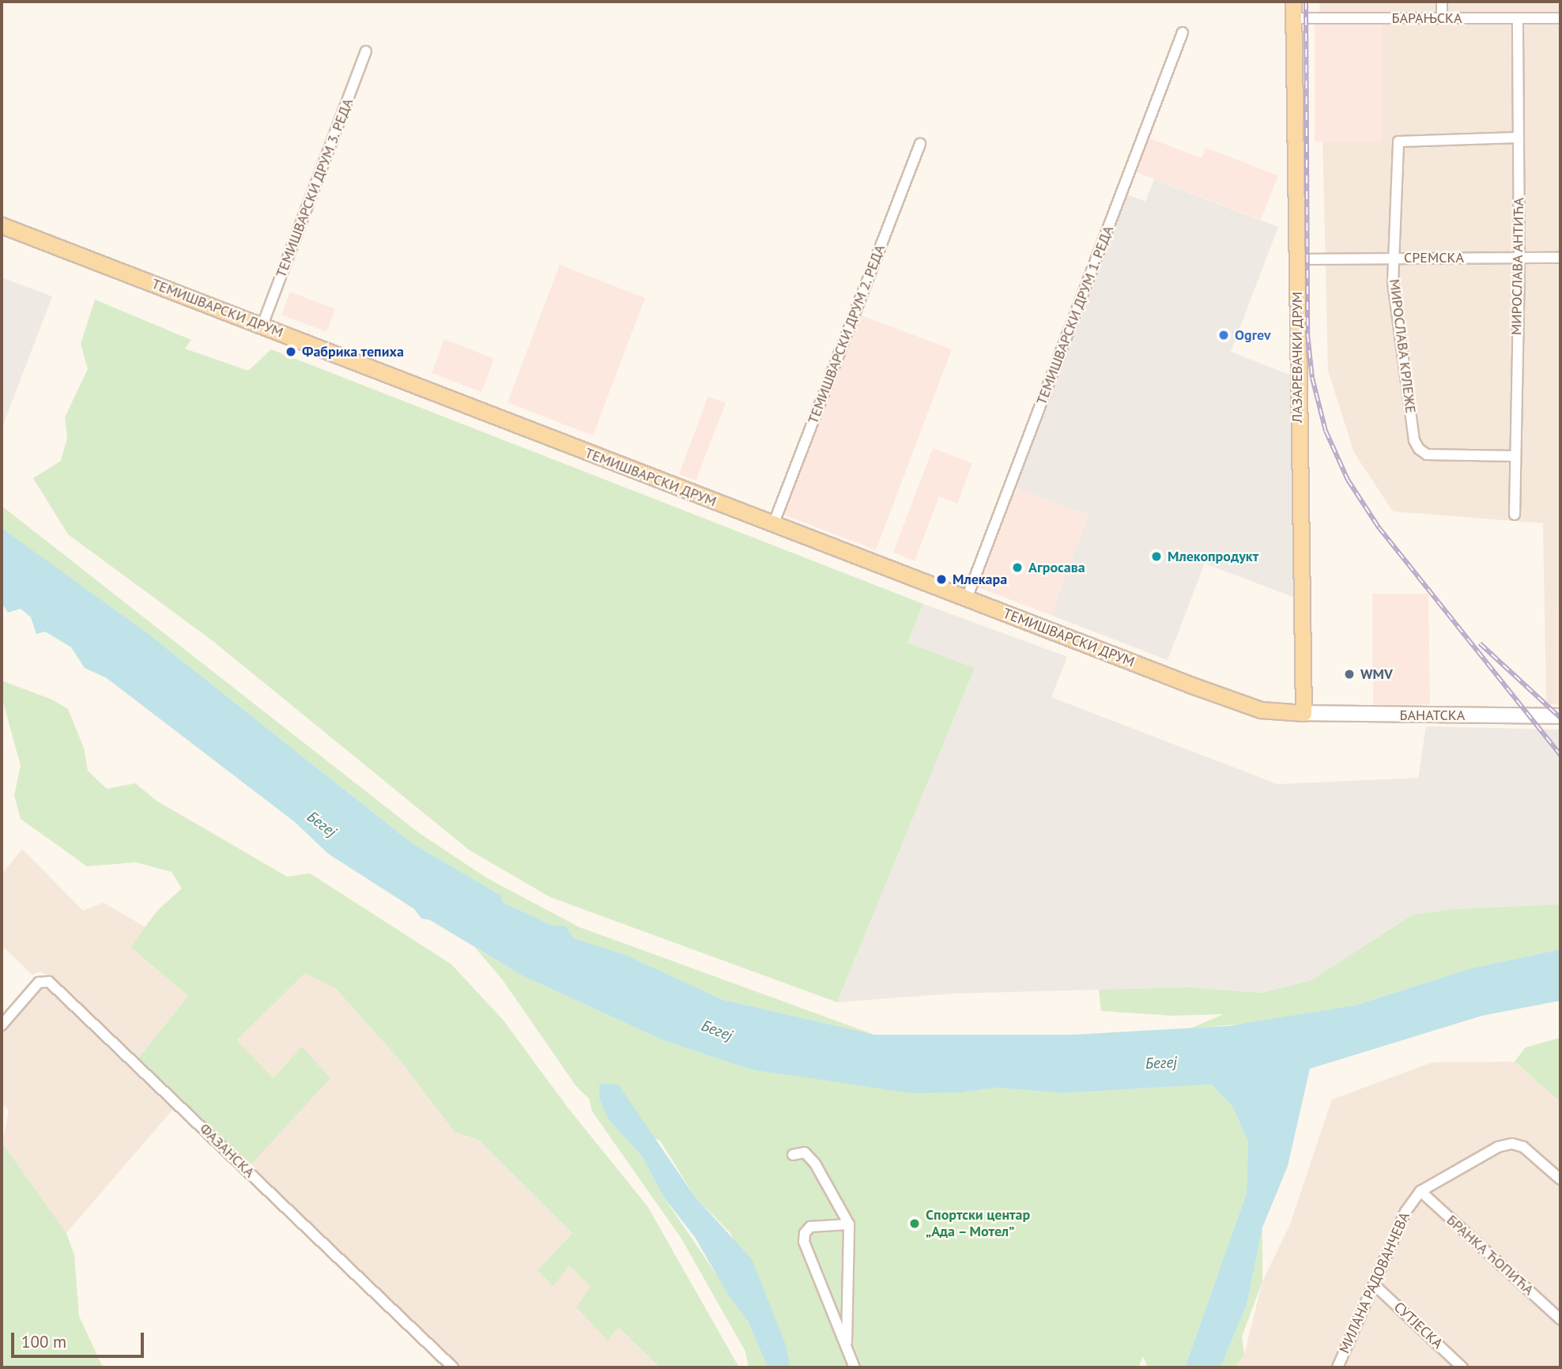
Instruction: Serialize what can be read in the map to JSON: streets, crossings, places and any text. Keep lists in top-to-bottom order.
{
  "streets": {
    "main road": ["ТЕМИШВАРСКИ ДРУМ", "ЛАЗАРЕВАЧКИ ДРУМ", "БАНАТСКА"],
    "street": [
      "БАРАЊСКА",
      "ТЕМИШВАРСКИ ДРУМ 3. РЕДА",
      "СРЕМСКА",
      "МИРОСЛАВА АНТИЋА",
      "ТЕМИШВАРСКИ ДРУМ 1. РЕДА",
      "ТЕМИШВАРСКИ ДРУМ 2. РЕДА",
      "МИРОСЛАВА КРЛЕЖЕ",
      "ФАЗАНСКА",
      "БРАНКА ЋОПИЋА",
      "МИЛАНА РАДОВАНЧЕВА",
      "СУТЈЕСКА"
    ]
  },
  "crossings": [
    ["БАРАЊСКА", "МИРОСЛАВА АНТИЋА"],
    ["БАРАЊСКА", "ЛАЗАРЕВАЧКИ ДРУМ"],
    ["ТЕМИШВАРСКИ ДРУМ 3. РЕДА", "ТЕМИШВАРСКИ ДРУМ"],
    ["СРЕМСКА", "МИРОСЛАВА АНТИЋА"],
    ["СРЕМСКА", "МИРОСЛАВА КРЛЕЖЕ"],
    ["МИРОСЛАВА АНТИЋА", "МИРОСЛАВА КРЛЕЖЕ"],
    ["ТЕМИШВАРСКИ ДРУМ", "ТЕМИШВАРСКИ ДРУМ 1. РЕДА"],
    ["ТЕМИШВАРСКИ ДРУМ", "ТЕМИШВАРСКИ ДРУМ 2. РЕДА"],
    ["ТЕМИШВАРСКИ ДРУМ", "ЛАЗАРЕВАЧКИ ДРУМ"],
    ["ТЕМИШВАРСКИ ДРУМ", "БАНАТСКА"],
    ["ЛАЗАРЕВАЧКИ ДРУМ", "БАНАТСКА"],
    ["БРАНКА ЋОПИЋА", "МИЛАНА РАДОВАНЧЕВА"],
    ["МИЛАНА РАДОВАНЧЕВА", "СУТЈЕСКА"]
  ],
  "water": ["Бегеј"],
  "places": [
    "Ogrev",
    "Фабрика тепиха",
    "Млекопродукт",
    "Агросава",
    "Млекара",
    "WMV",
    "Спортски центар „Ада – Мотел”"
  ],
  "scale_bar": "100 m"
}
